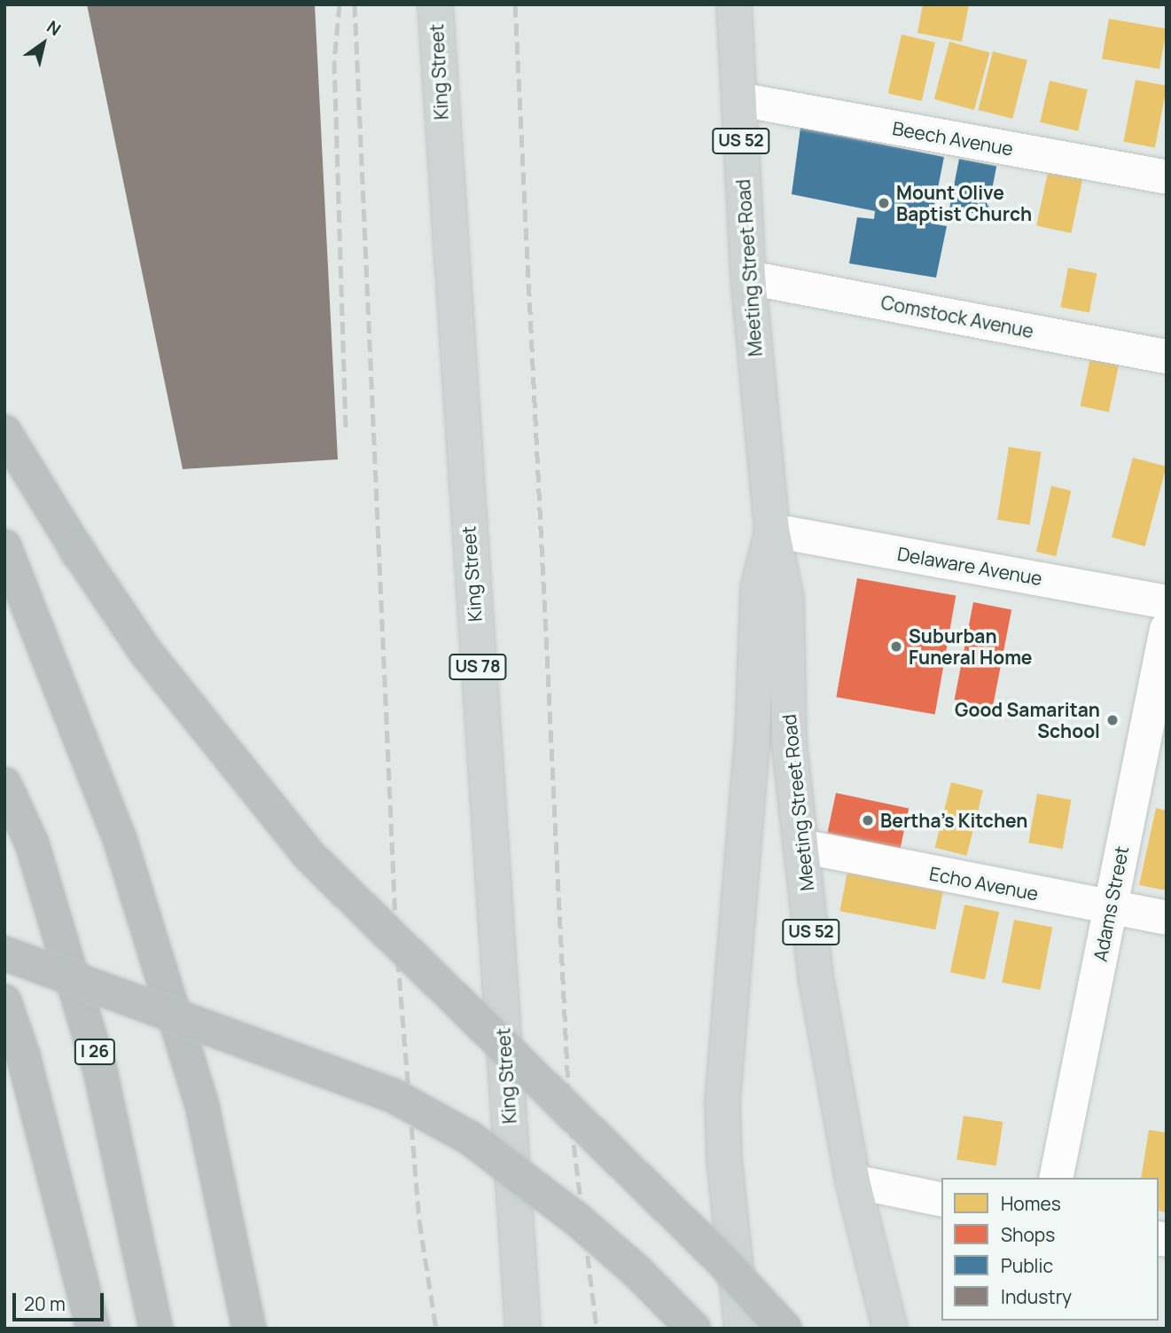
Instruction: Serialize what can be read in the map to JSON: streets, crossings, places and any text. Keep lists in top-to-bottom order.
{
  "streets": {
    "highway": ["I 26"],
    "main road": [
      "King Street",
      "US 52",
      "Meeting Street Road",
      "US 78"
    ],
    "street": [
      "Beech Avenue",
      "Comstock Avenue",
      "Delaware Avenue",
      "Echo Avenue",
      "Adams Street"
    ]
  },
  "crossings": [
    ["Beech Avenue", "Meeting Street Road"],
    ["Meeting Street Road", "Comstock Avenue"],
    ["Meeting Street Road", "Delaware Avenue"],
    ["Meeting Street Road", "Echo Avenue"],
    ["Echo Avenue", "Adams Street"]
  ],
  "places": [
    "Mount Olive Baptist Church",
    "Suburban Funeral Home",
    "Good Samaritan School",
    "Bertha's Kitchen"
  ],
  "legend": [
    "Homes",
    "Shops",
    "Public",
    "Industry"
  ],
  "scale_bar": "20 m",
  "north": "top right"
}
